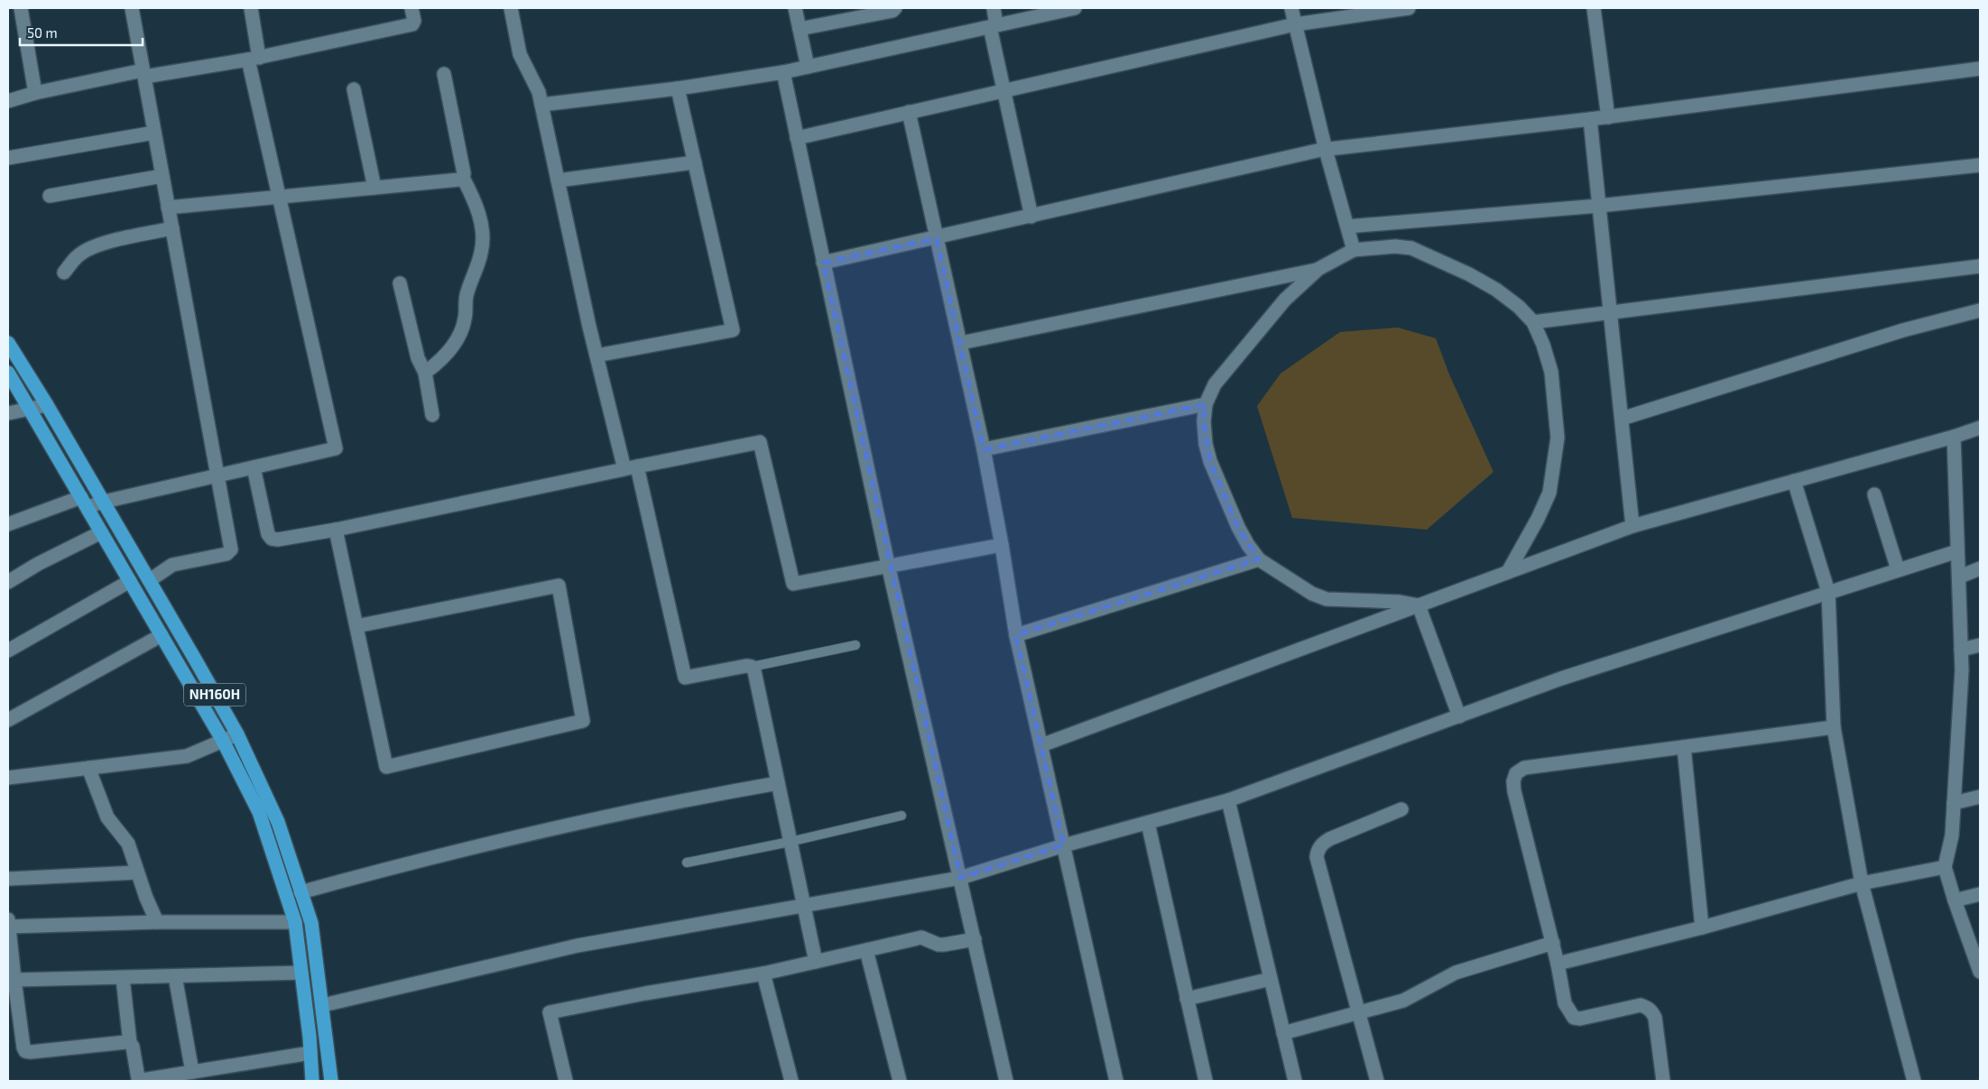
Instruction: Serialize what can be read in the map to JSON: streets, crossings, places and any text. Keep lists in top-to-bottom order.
{
  "streets": {
    "highway": ["NH160H"]
  },
  "scale_bar": "50 m"
}
